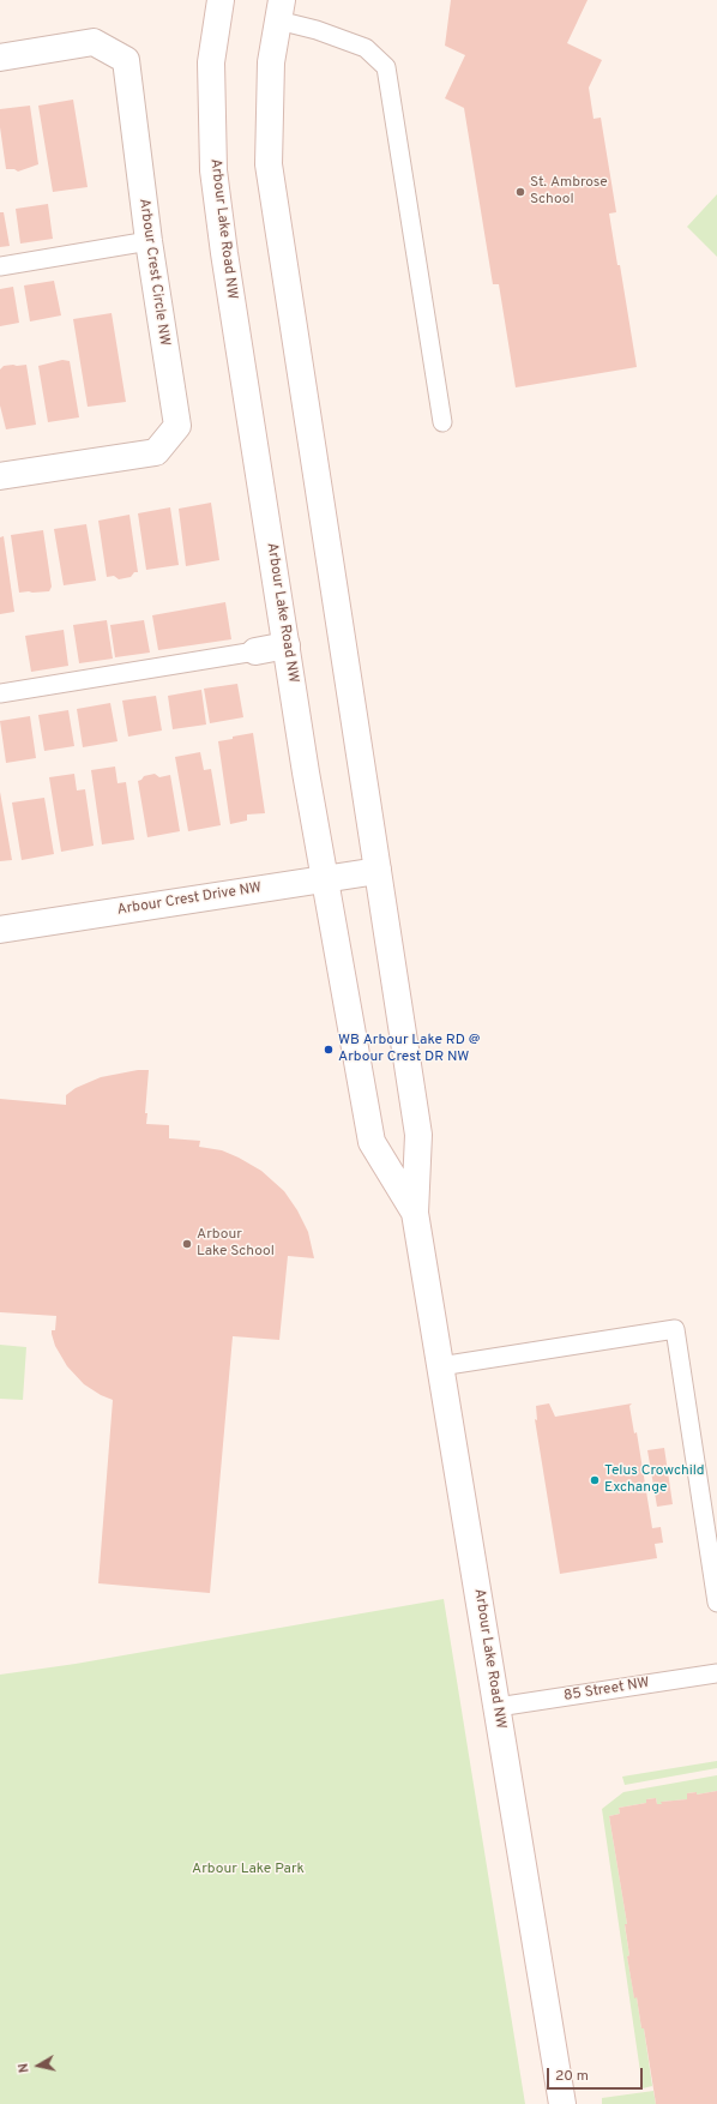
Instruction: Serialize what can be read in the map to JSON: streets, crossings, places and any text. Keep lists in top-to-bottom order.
{
  "streets": {
    "street": ["Arbour Lake Road NW", "Arbour Crest Circle NW", "Arbour Crest Drive NW"],
    "lane": ["85 Street NW"]
  },
  "crossings": [
    ["Arbour Lake Road NW", "Arbour Crest Drive NW"],
    ["Arbour Lake Road NW", "85 Street NW"]
  ],
  "parks": ["Arbour Lake Park"],
  "places": [
    "St. Ambrose School",
    "WB Arbour Lake RD @ Arbour Crest DR NW",
    "Arbour Lake School",
    "Telus Crowchild Exchange"
  ],
  "scale_bar": "20 m",
  "north": "left"
}
